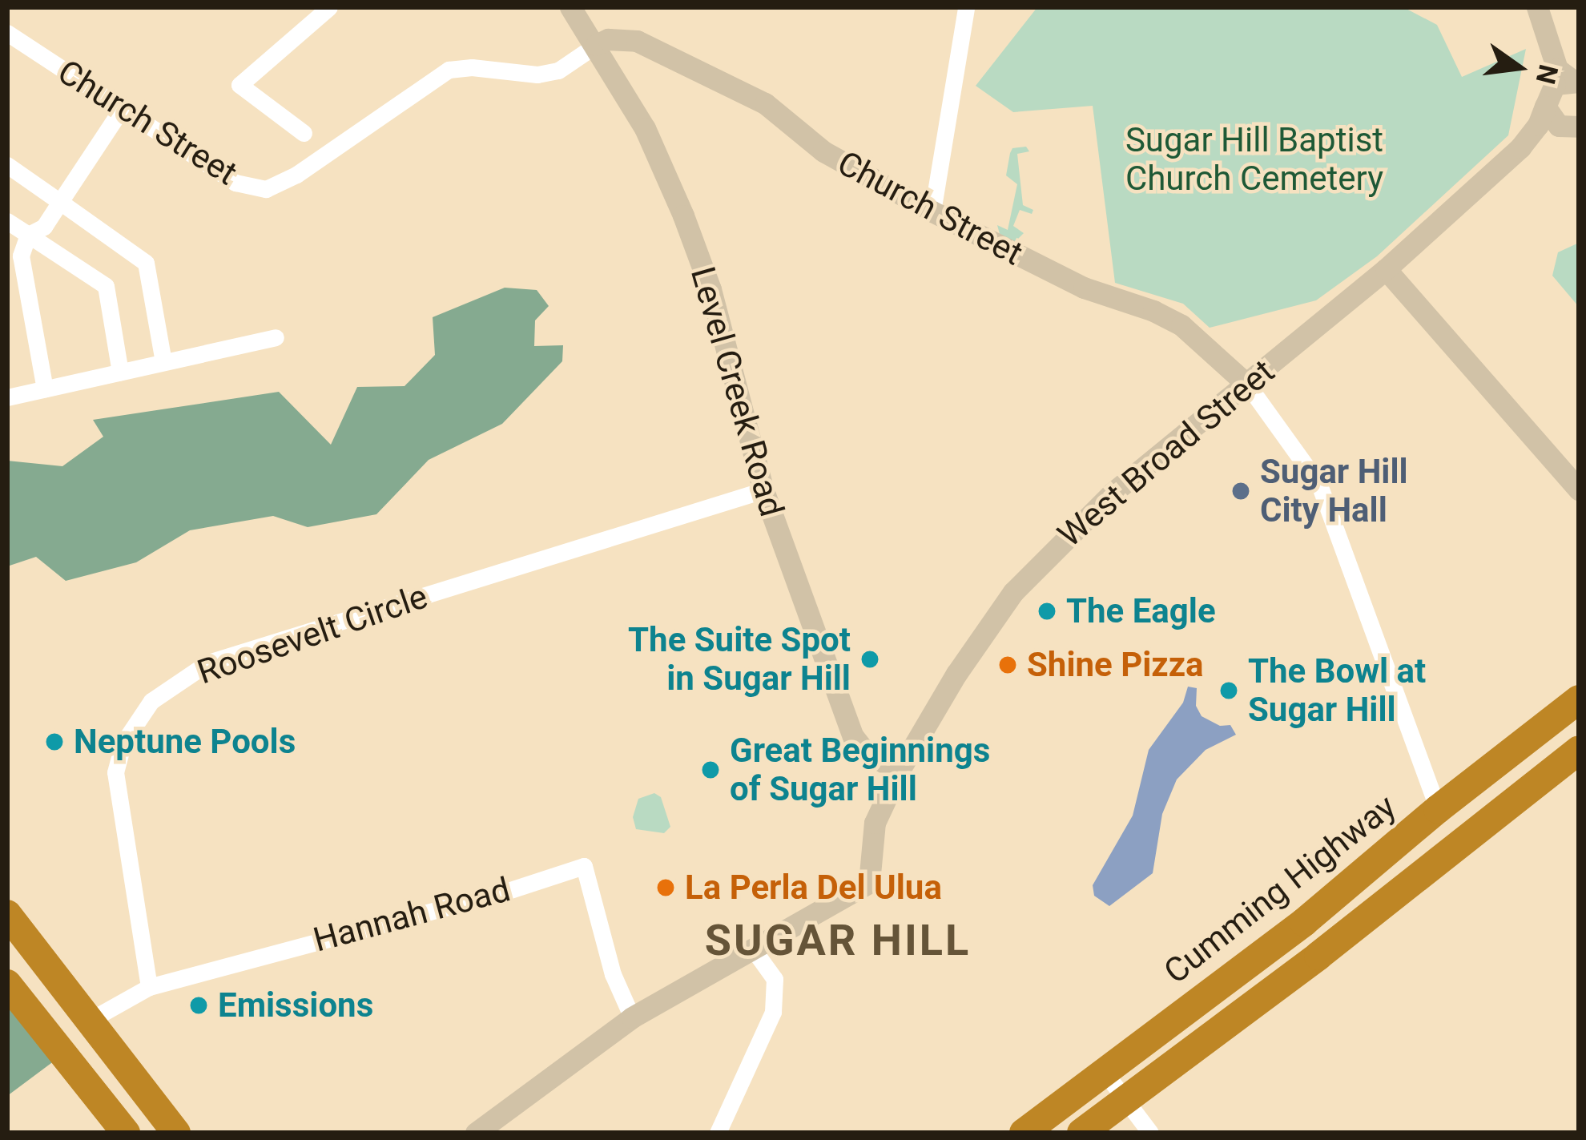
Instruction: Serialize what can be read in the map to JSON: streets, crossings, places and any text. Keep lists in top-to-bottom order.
{
  "streets": {
    "highway": ["Cumming Highway"],
    "street": [
      "Church Street",
      "Level Creek Road",
      "West Broad Street",
      "Roosevelt Circle",
      "Hannah Road"
    ]
  },
  "crossings": [
    ["Church Street", "Level Creek Road"],
    ["Church Street", "West Broad Street"],
    ["Level Creek Road", "West Broad Street"],
    ["Level Creek Road", "Roosevelt Circle"],
    ["Roosevelt Circle", "Hannah Road"]
  ],
  "districts": ["SUGAR HILL"],
  "parks": ["Sugar Hill Baptist Church Cemetery"],
  "places": [
    "Sugar Hill City Hall",
    "The Eagle",
    "The Suite Spot in Sugar Hill",
    "Shine Pizza",
    "The Bowl at Sugar Hill",
    "Neptune Pools",
    "Great Beginnings of Sugar Hill",
    "La Perla Del Ulua",
    "Emissions"
  ],
  "north": "right"
}
